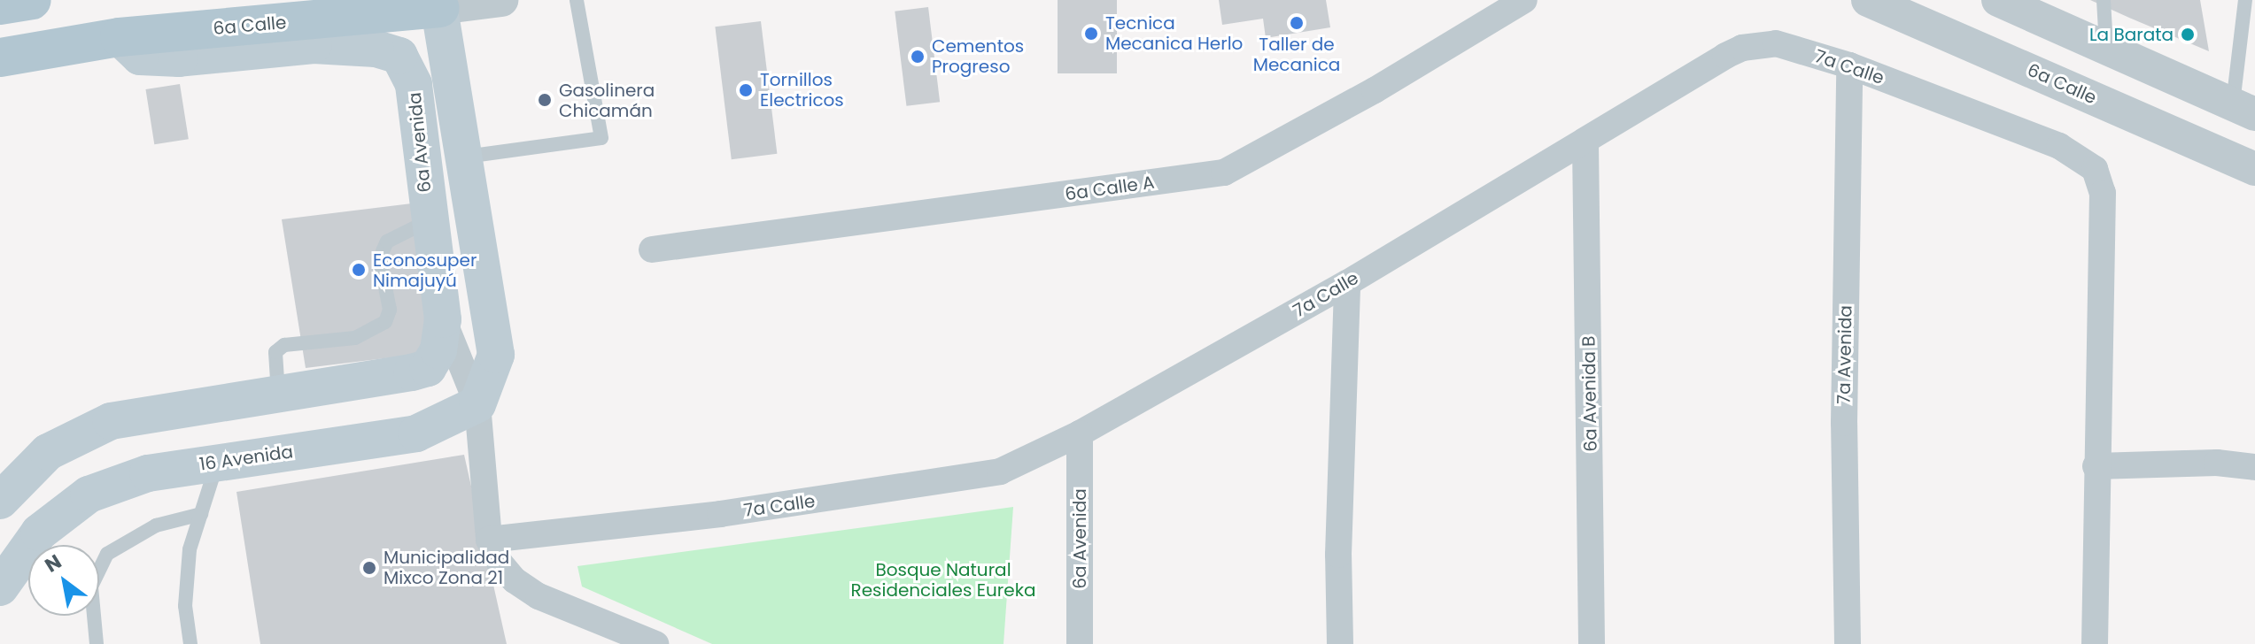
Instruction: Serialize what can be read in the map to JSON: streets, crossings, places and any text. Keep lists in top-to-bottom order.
{
  "streets": {
    "main road": ["6a Calle", "6a Avenida", "16 Avenida"],
    "street": [
      "7a Calle",
      "6a Calle A",
      "7a Avenida",
      "6a Avenida B"
    ]
  },
  "crossings": [
    ["6a Calle", "6a Avenida"],
    ["7a Calle", "6a Avenida"],
    ["7a Calle", "7a Avenida"],
    ["7a Calle", "6a Avenida B"]
  ],
  "parks": ["Bosque Natural Residenciales Eureka"],
  "places": [
    "Taller de Mecanica",
    "Tecnica Mecanica Herlo",
    "La Barata",
    "Cementos Progreso",
    "Tornillos Electricos",
    "Gasolinera Chicamán",
    "Econosuper Nimajuyú",
    "Municipalidad Mixco Zona 21"
  ],
  "north": "top left"
}
